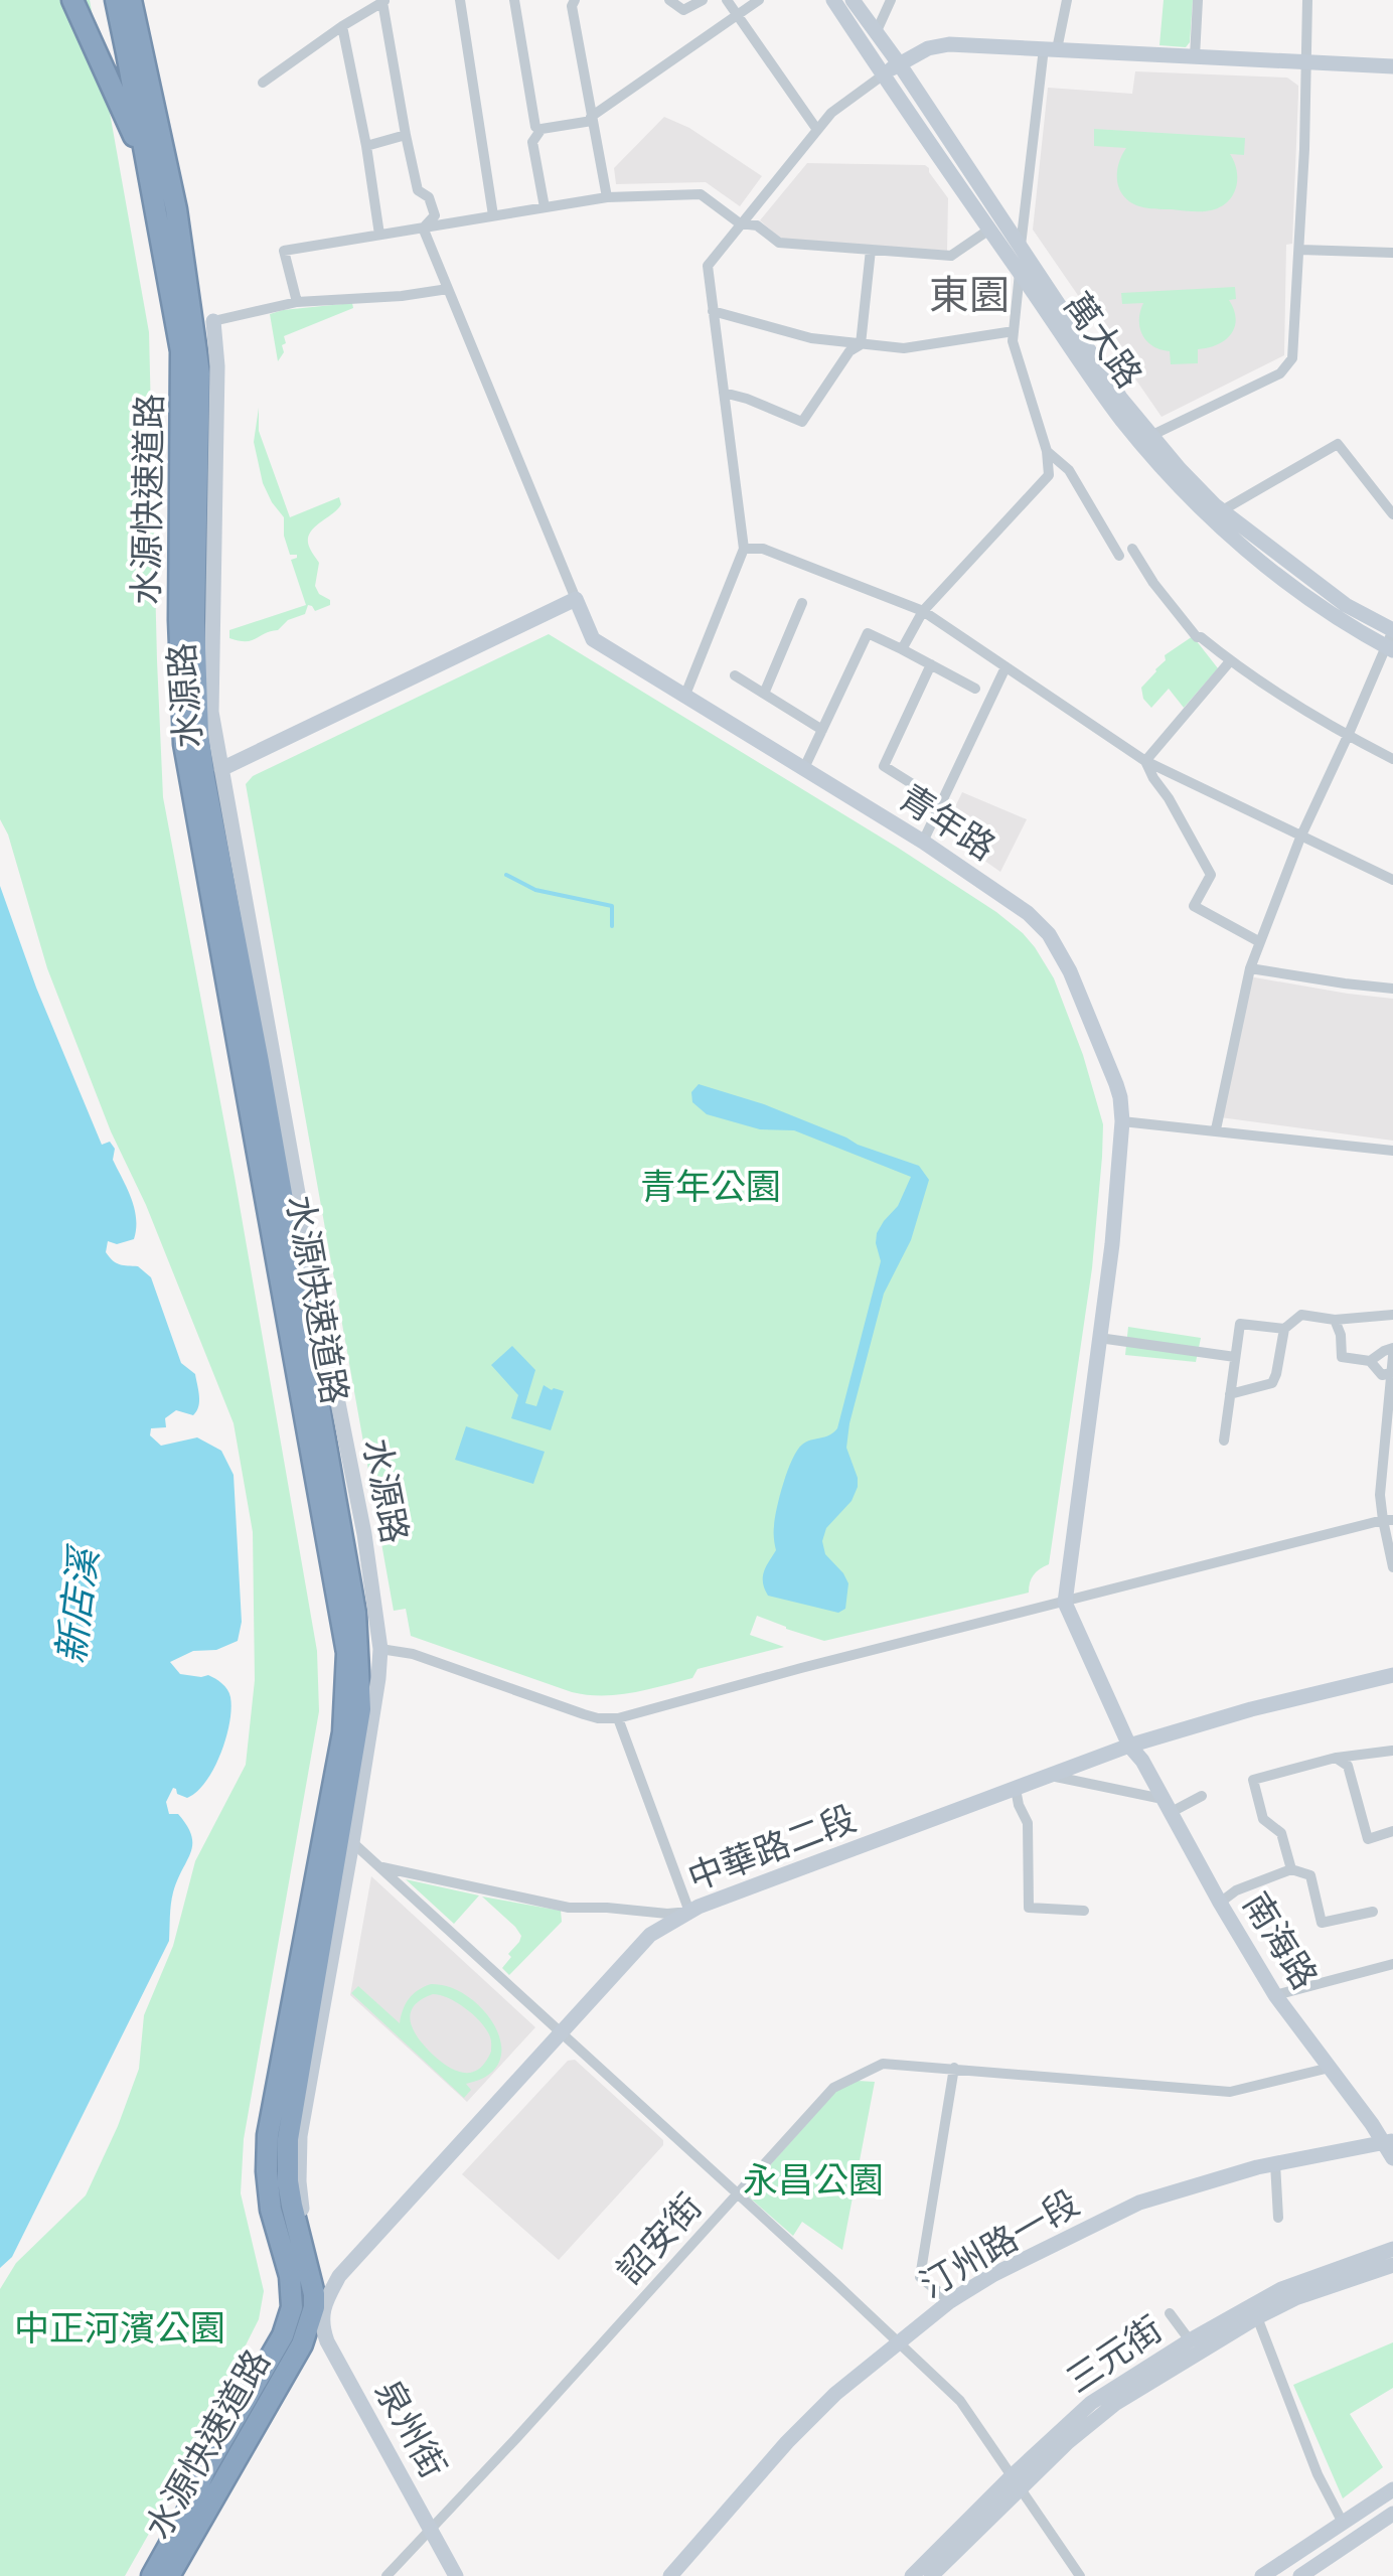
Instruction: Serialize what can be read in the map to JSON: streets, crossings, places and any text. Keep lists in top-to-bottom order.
{
  "streets": {
    "highway": ["水源快速道路"],
    "street": [
      "萬大路",
      "水源路",
      "青年路",
      "中華路二段",
      "南海路",
      "詔安街",
      "汀州路一段",
      "三元街",
      "泉州街"
    ]
  },
  "crossings": [
    ["水源快速道路", "水源路"],
    ["水源快速道路", "中華路二段"],
    ["水源快速道路", "泉州街"],
    ["水源路", "中華路二段"],
    ["水源路", "泉州街"],
    ["青年路", "南海路"],
    ["中華路二段", "南海路"],
    ["中華路二段", "泉州街"],
    ["南海路", "詔安街"],
    ["南海路", "汀州路一段"],
    ["詔安街", "泉州街"]
  ],
  "districts": ["東園"],
  "water": ["新店溪"],
  "parks": ["青年公園", "永昌公園", "中正河濱公園"]
}
